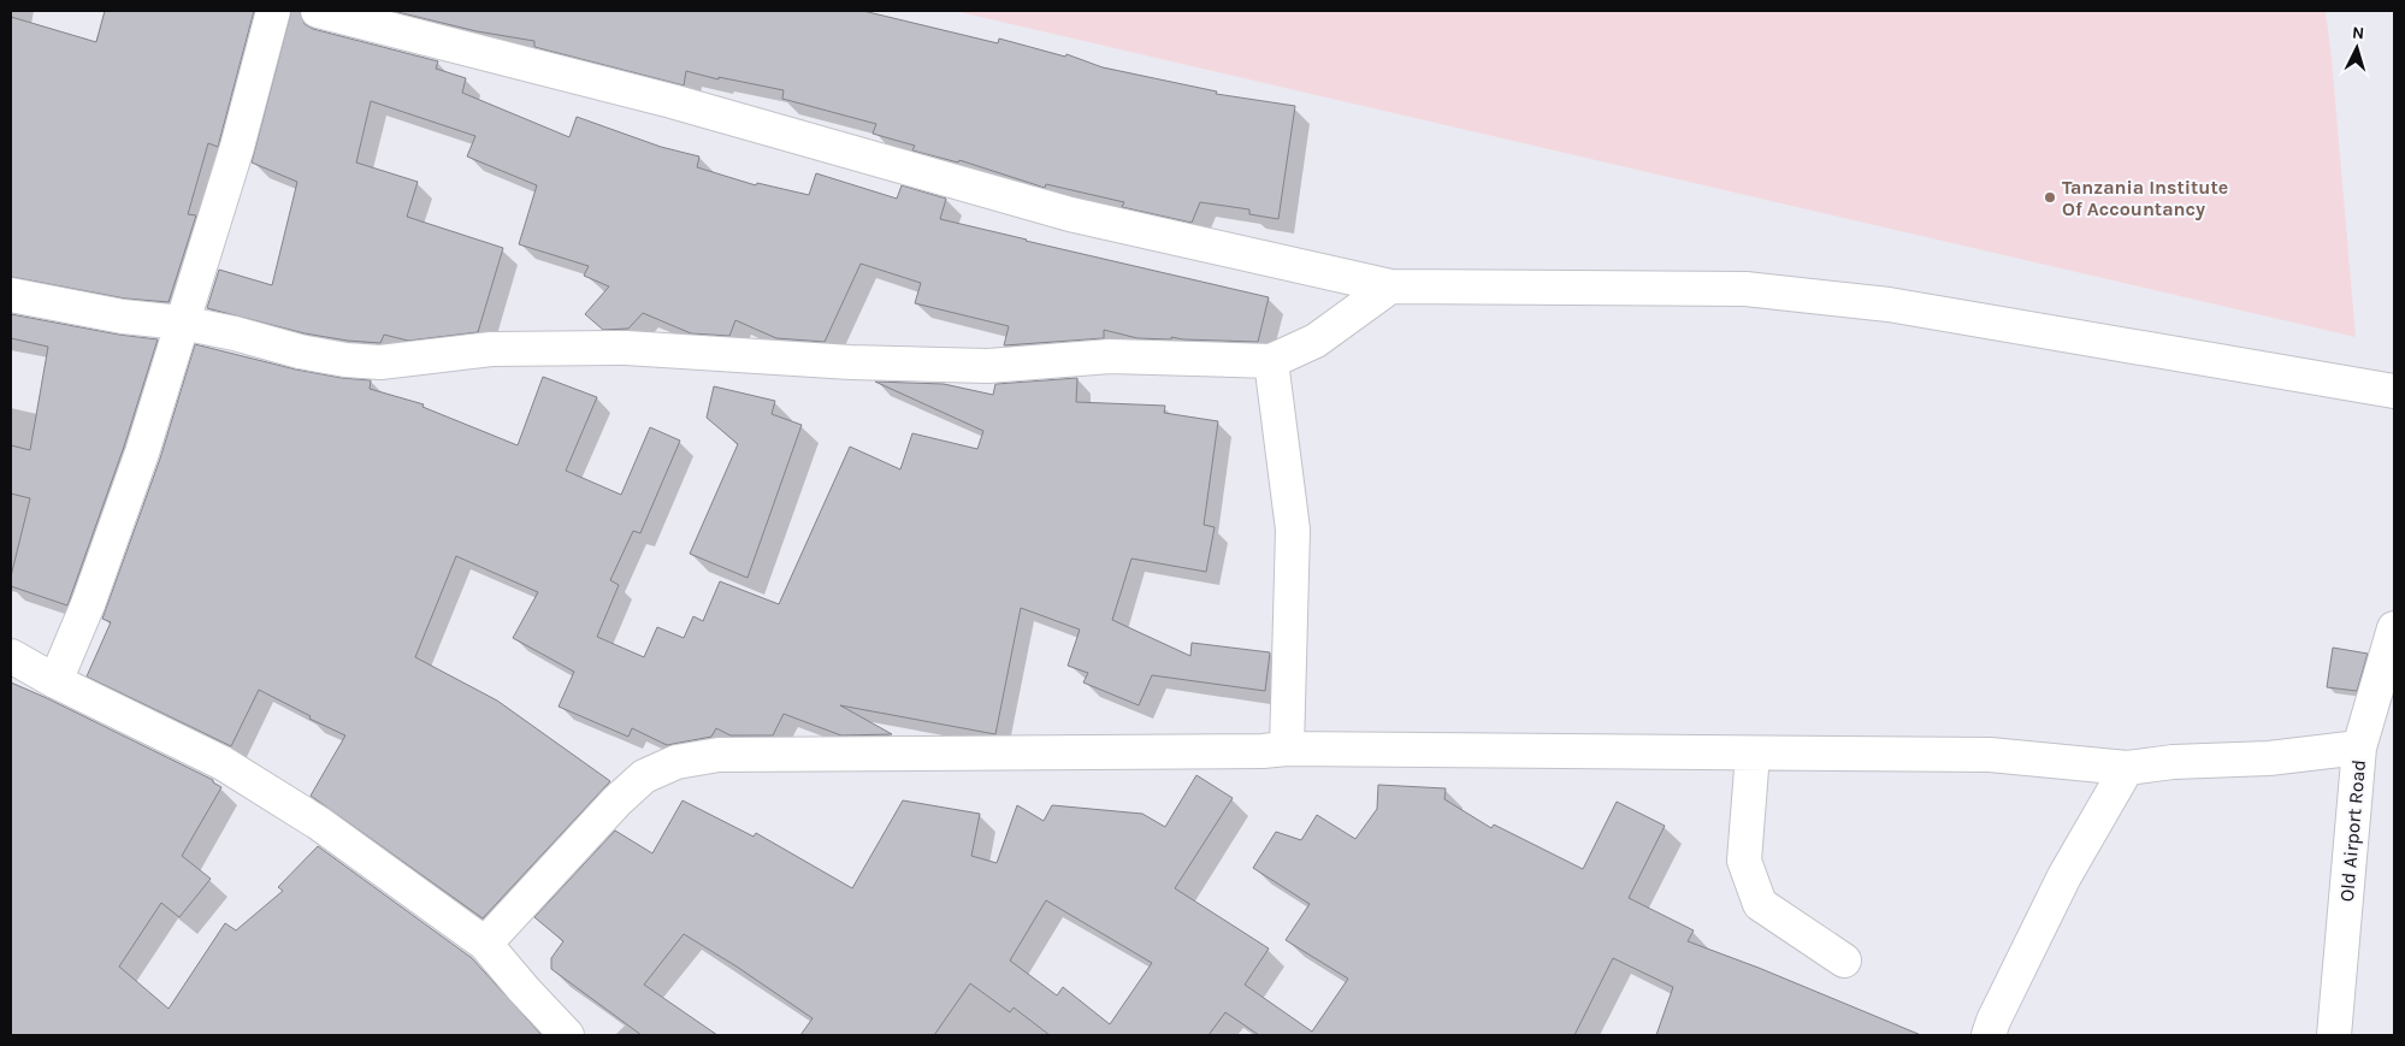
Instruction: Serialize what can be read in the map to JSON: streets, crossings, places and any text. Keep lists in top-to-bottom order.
{
  "streets": {
    "street": ["Old Airport Road"]
  },
  "places": ["Tanzania Institute Of Accountancy"],
  "north": "top"
}
